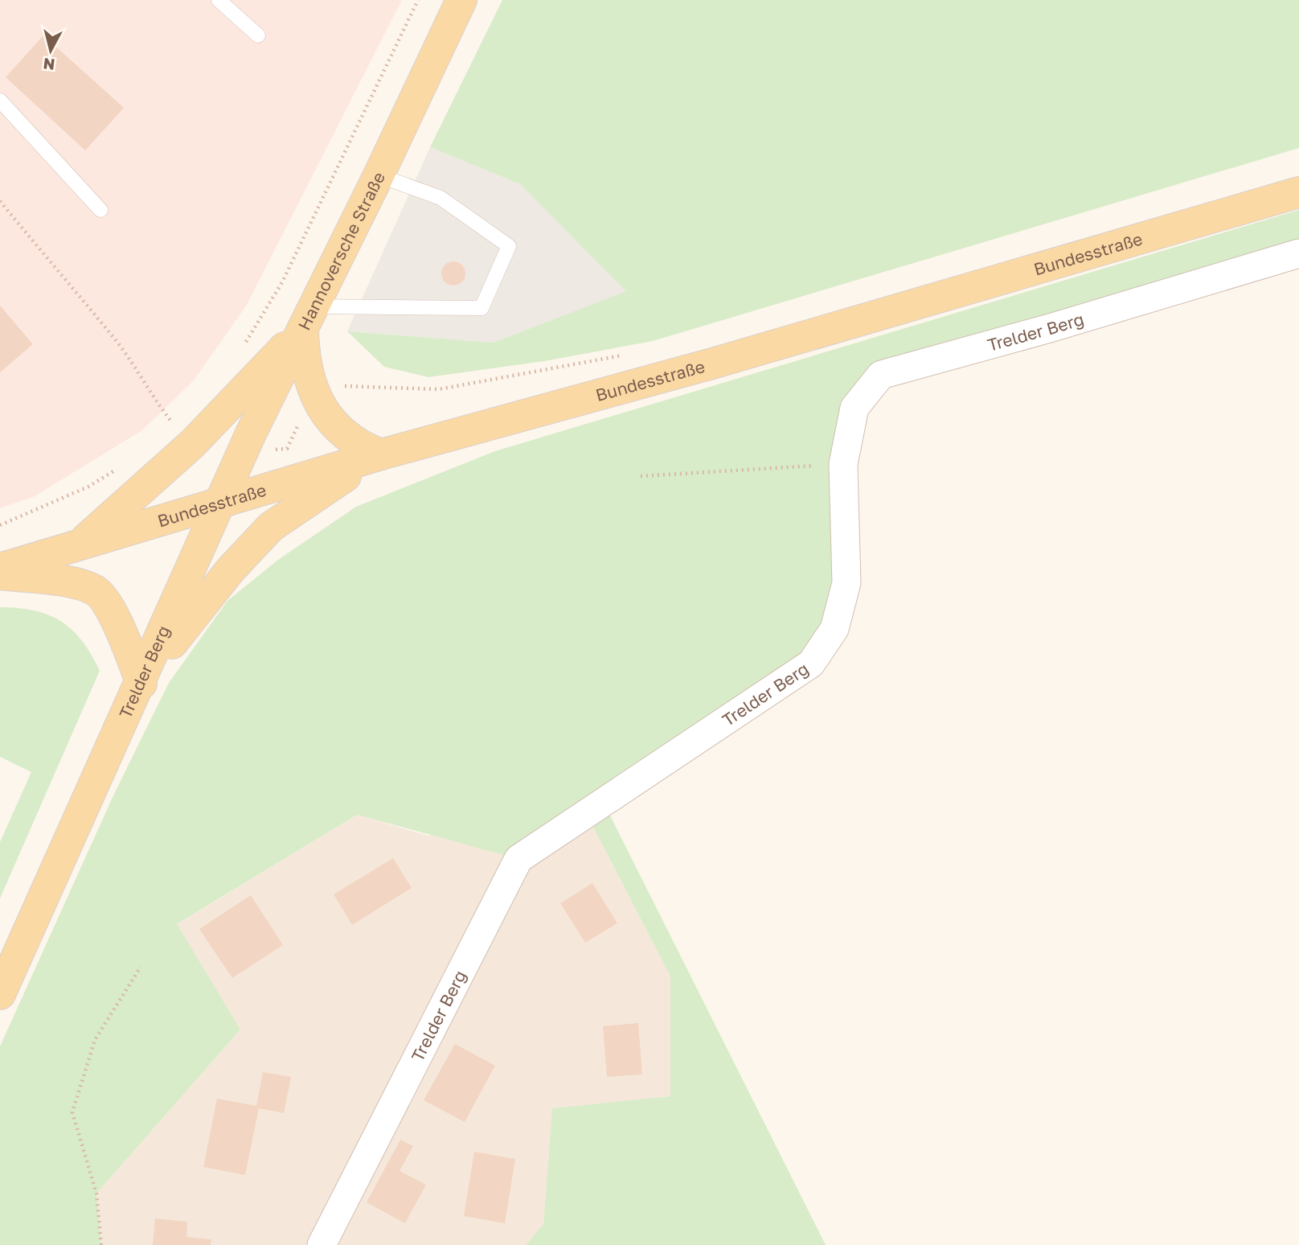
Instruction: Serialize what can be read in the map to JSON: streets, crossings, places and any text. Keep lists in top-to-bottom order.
{
  "streets": {
    "main road": ["Hannoversche Straße", "Bundesstraße", "Trelder Berg"]
  },
  "crossings": [
    ["Hannoversche Straße", "Bundesstraße"],
    ["Hannoversche Straße", "Trelder Berg"],
    ["Bundesstraße", "Trelder Berg"]
  ],
  "north": "bottom"
}
